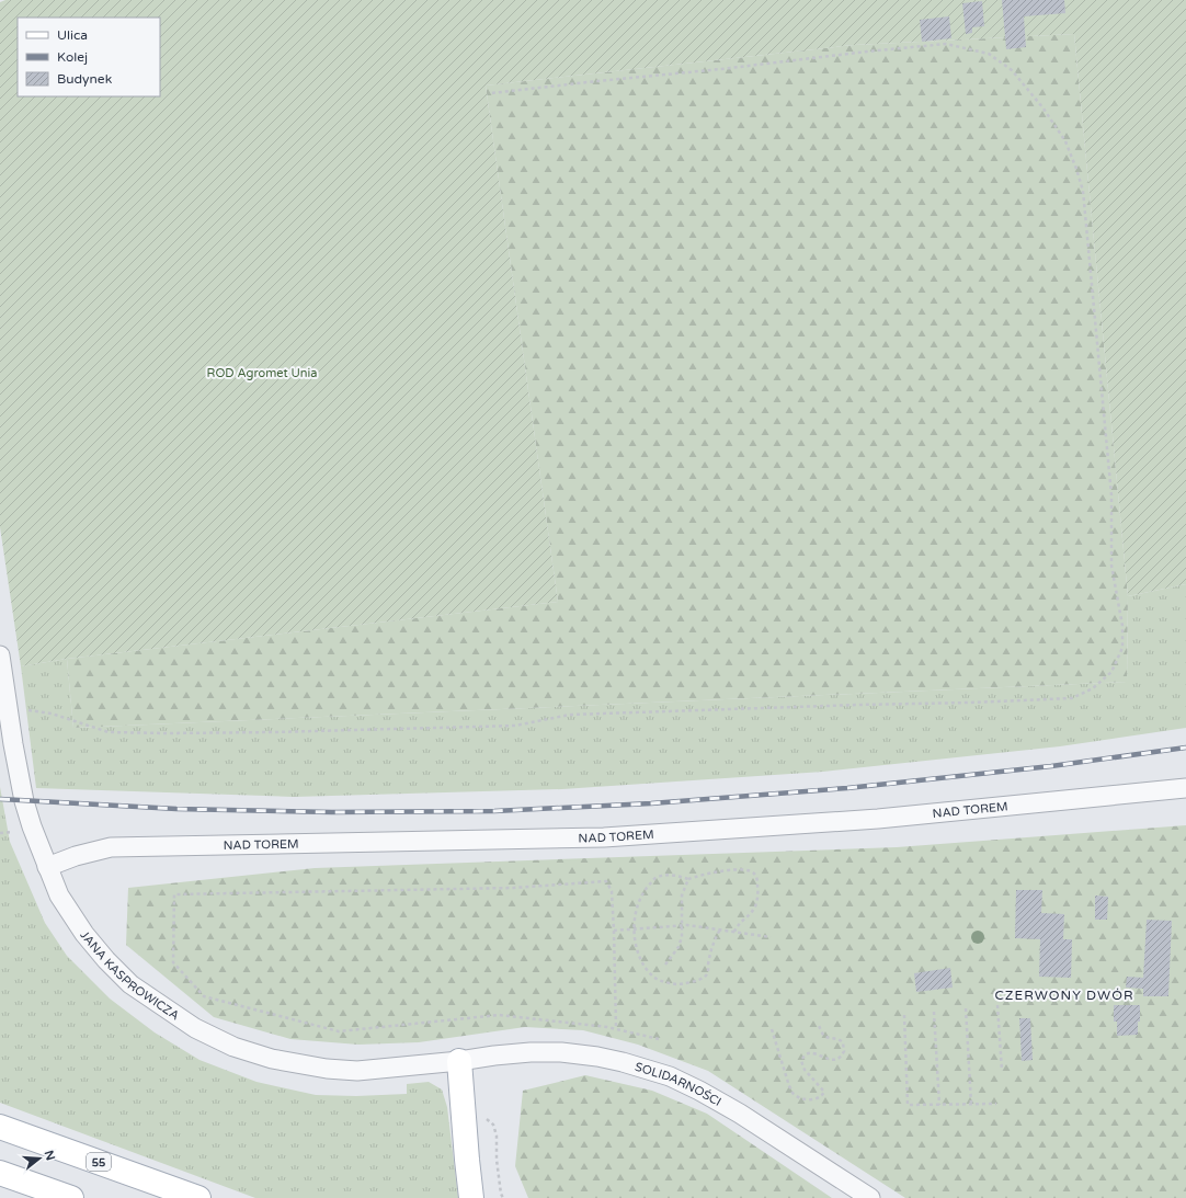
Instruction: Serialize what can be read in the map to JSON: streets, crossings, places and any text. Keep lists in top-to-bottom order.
{
  "streets": {
    "main road": ["55"],
    "street": ["NAD TOREM", "JANA KASPROWICZA", "SOLIDARNOŚCI"]
  },
  "crossings": [
    ["NAD TOREM", "JANA KASPROWICZA"],
    ["JANA KASPROWICZA", "SOLIDARNOŚCI"]
  ],
  "districts": ["CZERWONY DWÓR"],
  "parks": ["ROD Agromet Unia"],
  "legend": ["Ulica", "Kolej", "Budynek"],
  "north": "right"
}
